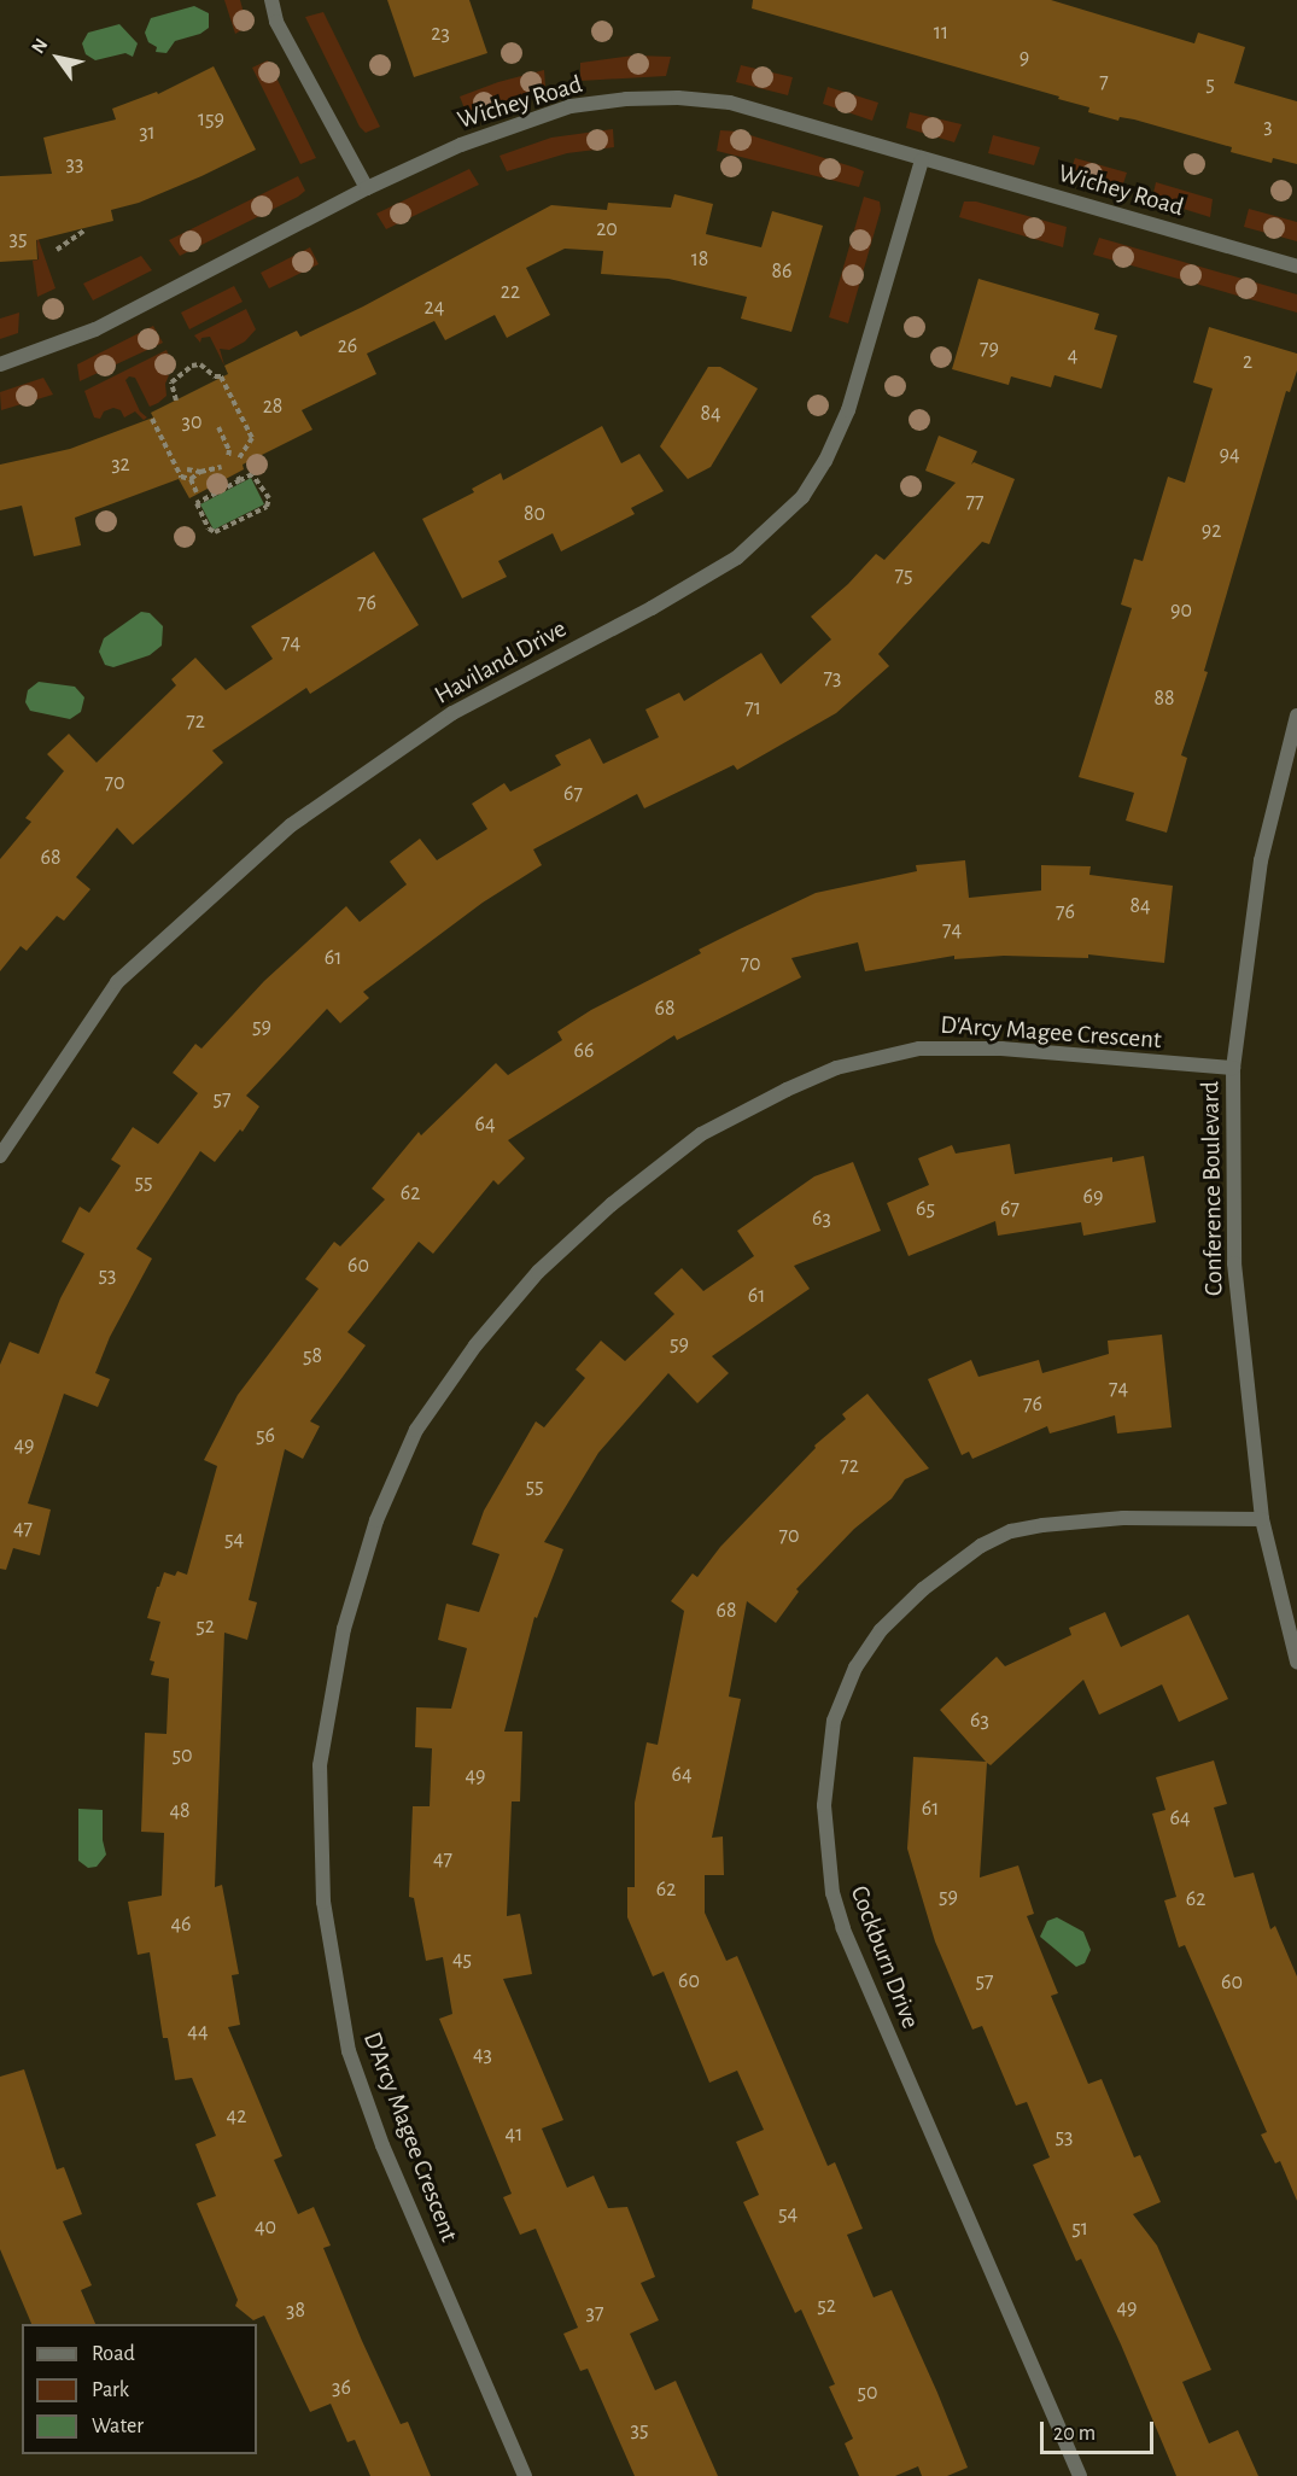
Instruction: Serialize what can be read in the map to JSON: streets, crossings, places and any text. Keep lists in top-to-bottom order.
{
  "streets": {
    "street": [
      "Wichey Road",
      "Haviland Drive",
      "D'Arcy Magee Crescent",
      "Conference Boulevard",
      "Cockburn Drive"
    ]
  },
  "crossings": [
    ["Wichey Road", "Haviland Drive"],
    ["D'Arcy Magee Crescent", "Conference Boulevard"],
    ["Conference Boulevard", "Cockburn Drive"]
  ],
  "house_numbers": [
    "11",
    "23",
    "9",
    "7",
    "5",
    "159",
    "3",
    "31",
    "33",
    "20",
    "35",
    "18",
    "86",
    "22",
    "24",
    "26",
    "79",
    "4",
    "2",
    "28",
    "84",
    "30",
    "94",
    "32",
    "77",
    "80",
    "92",
    "75",
    "76",
    "90",
    "74",
    "73",
    "88",
    "71",
    "72",
    "70",
    "67",
    "68",
    "84",
    "76",
    "74",
    "61",
    "70",
    "68",
    "59",
    "66",
    "57",
    "64",
    "55",
    "62",
    "69",
    "65",
    "67",
    "63",
    "60",
    "53",
    "61",
    "59",
    "58",
    "74",
    "76",
    "56",
    "49",
    "72",
    "55",
    "47",
    "70",
    "54",
    "68",
    "52",
    "63",
    "50",
    "64",
    "49",
    "61",
    "48",
    "64",
    "47",
    "62",
    "59",
    "62",
    "46",
    "45",
    "60",
    "57",
    "60",
    "44",
    "43",
    "42",
    "41",
    "53",
    "54",
    "40",
    "51",
    "52",
    "49",
    "38",
    "37",
    "36",
    "50",
    "35"
  ],
  "legend": ["Road", "Park", "Water"],
  "scale_bar": "20 m",
  "north": "top left"
}
